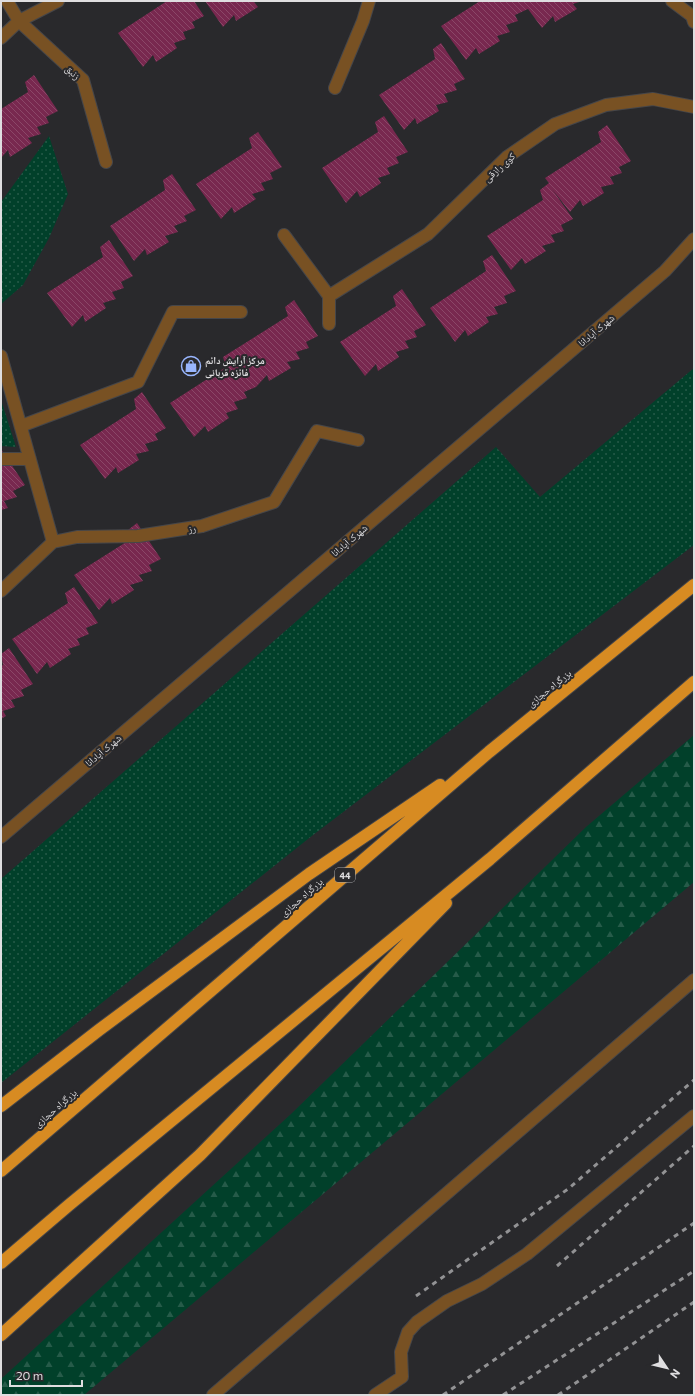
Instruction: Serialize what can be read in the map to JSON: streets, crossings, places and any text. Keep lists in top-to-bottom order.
{
  "streets": {
    "highway": ["بزرگراه حجازی", "44"],
    "street": [
      "زنبق",
      "کوی رازقی",
      "شهرک آپادانا",
      "رز"
    ]
  },
  "places": {
    "shop": ["مرکز آرایش دائم فائزه قربانی"]
  },
  "scale_bar": "20 m",
  "north": "bottom right"
}
